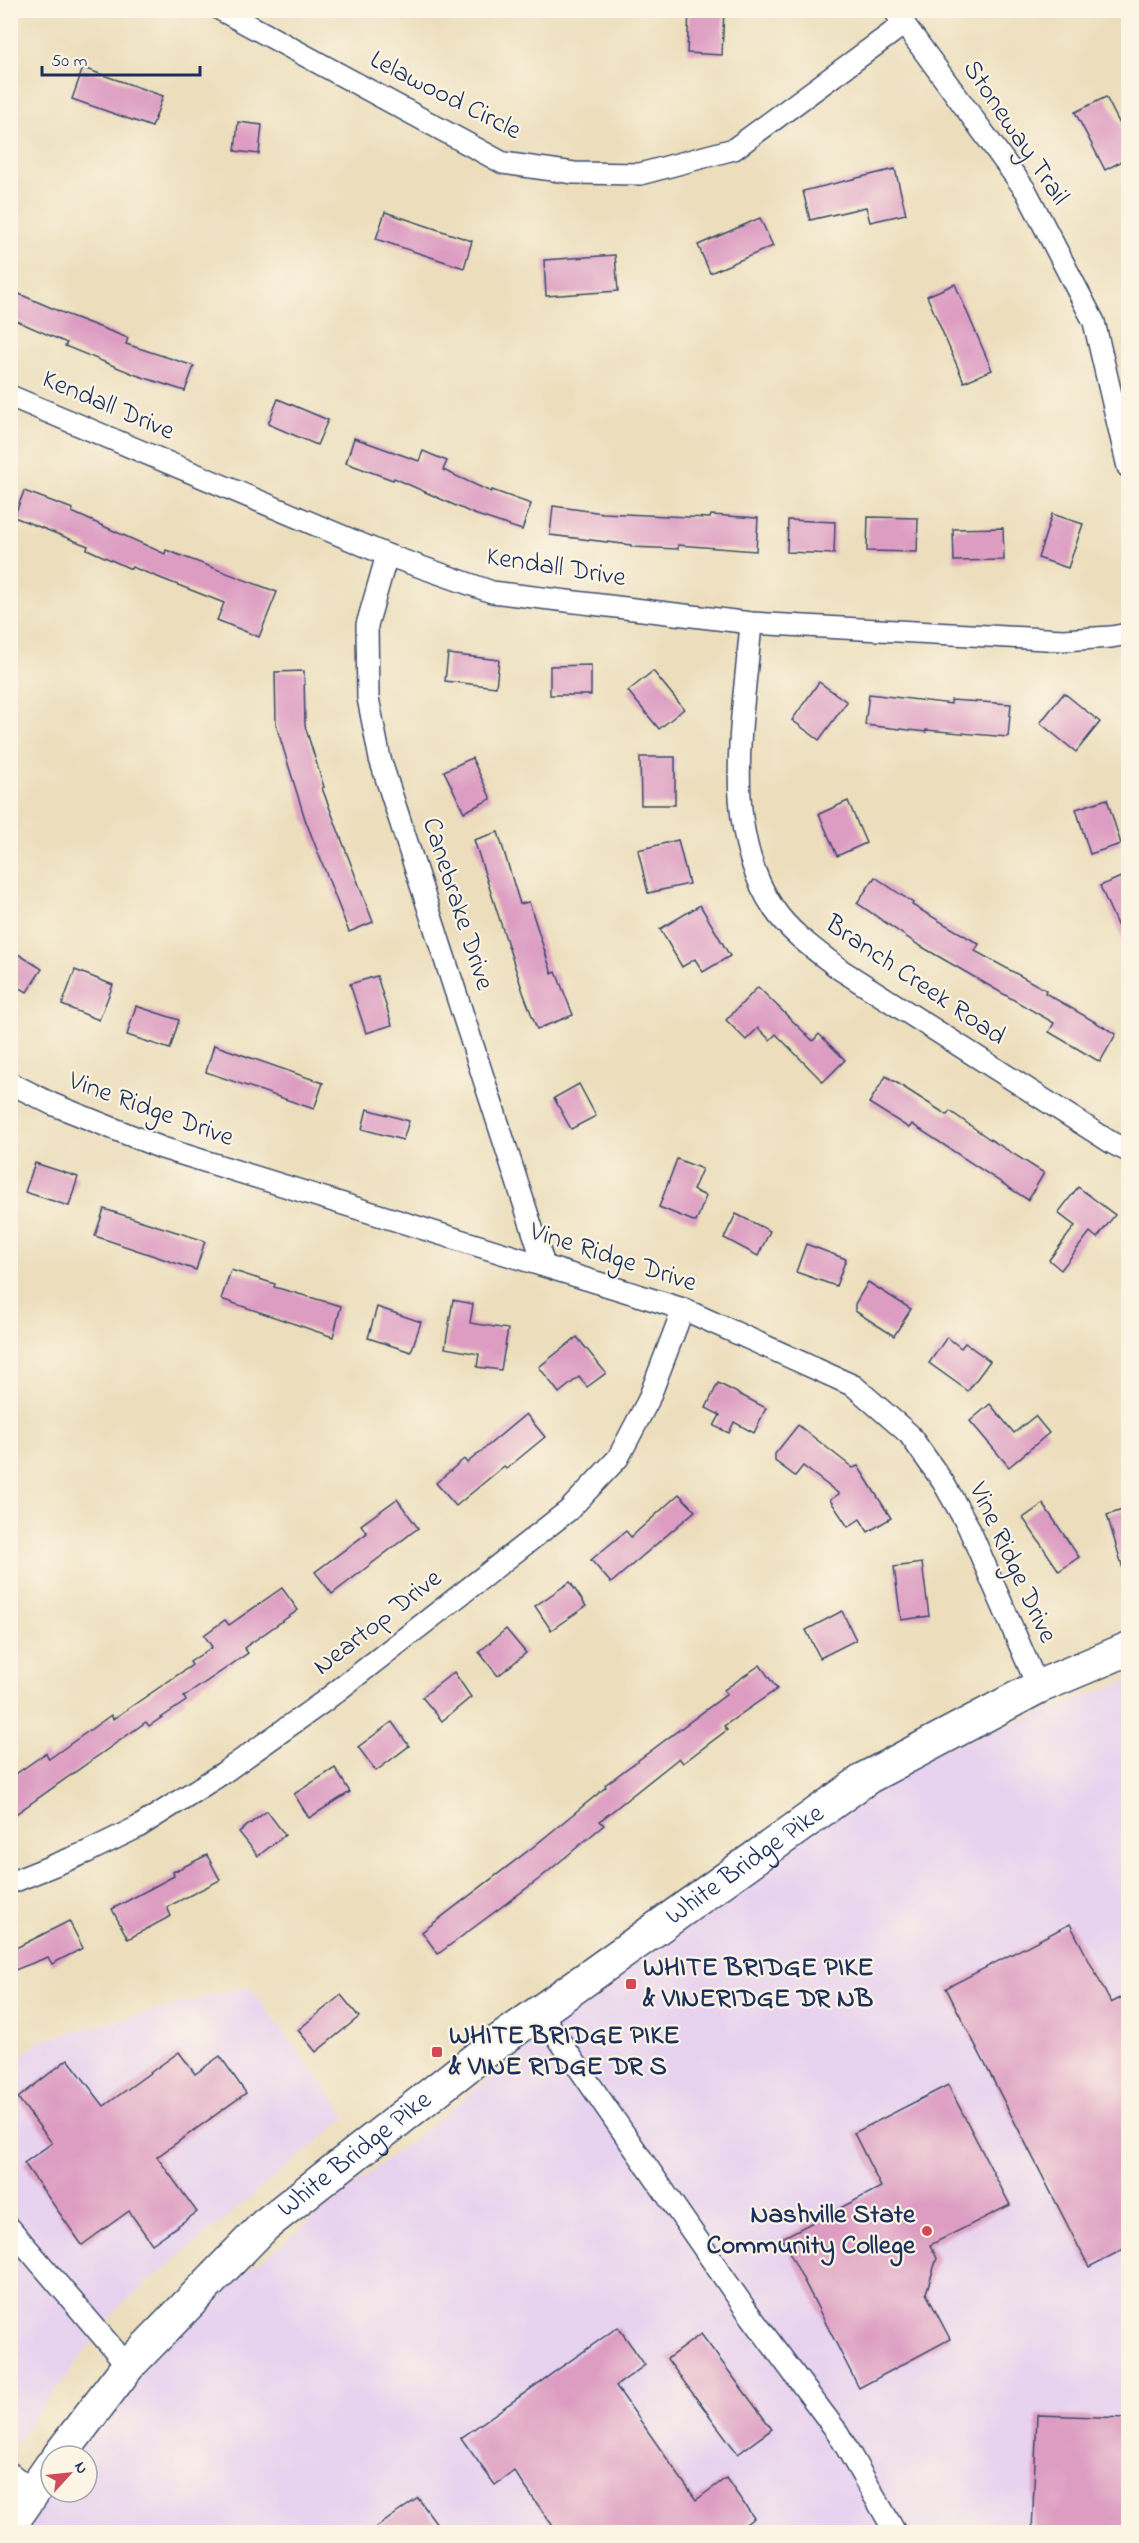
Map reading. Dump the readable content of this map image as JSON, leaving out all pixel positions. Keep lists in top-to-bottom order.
{
  "streets": {
    "main road": ["White Bridge Pike"],
    "street": [
      "Lelawood Circle",
      "Stoneway Trail",
      "Kendall Drive",
      "Canebrake Drive",
      "Branch Creek Road",
      "Vine Ridge Drive",
      "Neartop Drive"
    ]
  },
  "crossings": [
    ["Lelawood Circle", "Stoneway Trail"],
    ["Kendall Drive", "Canebrake Drive"],
    ["Kendall Drive", "Branch Creek Road"],
    ["Canebrake Drive", "Vine Ridge Drive"],
    ["Vine Ridge Drive", "Neartop Drive"],
    ["Vine Ridge Drive", "White Bridge Pike"]
  ],
  "places": {
    "transit": ["WHITE BRIDGE PIKE & VINERIDGE DR NB", "WHITE BRIDGE PIKE & VINE RIDGE DR S"],
    "other": ["Nashville State Community College"]
  },
  "scale_bar": "50 m",
  "north": "top right"
}
